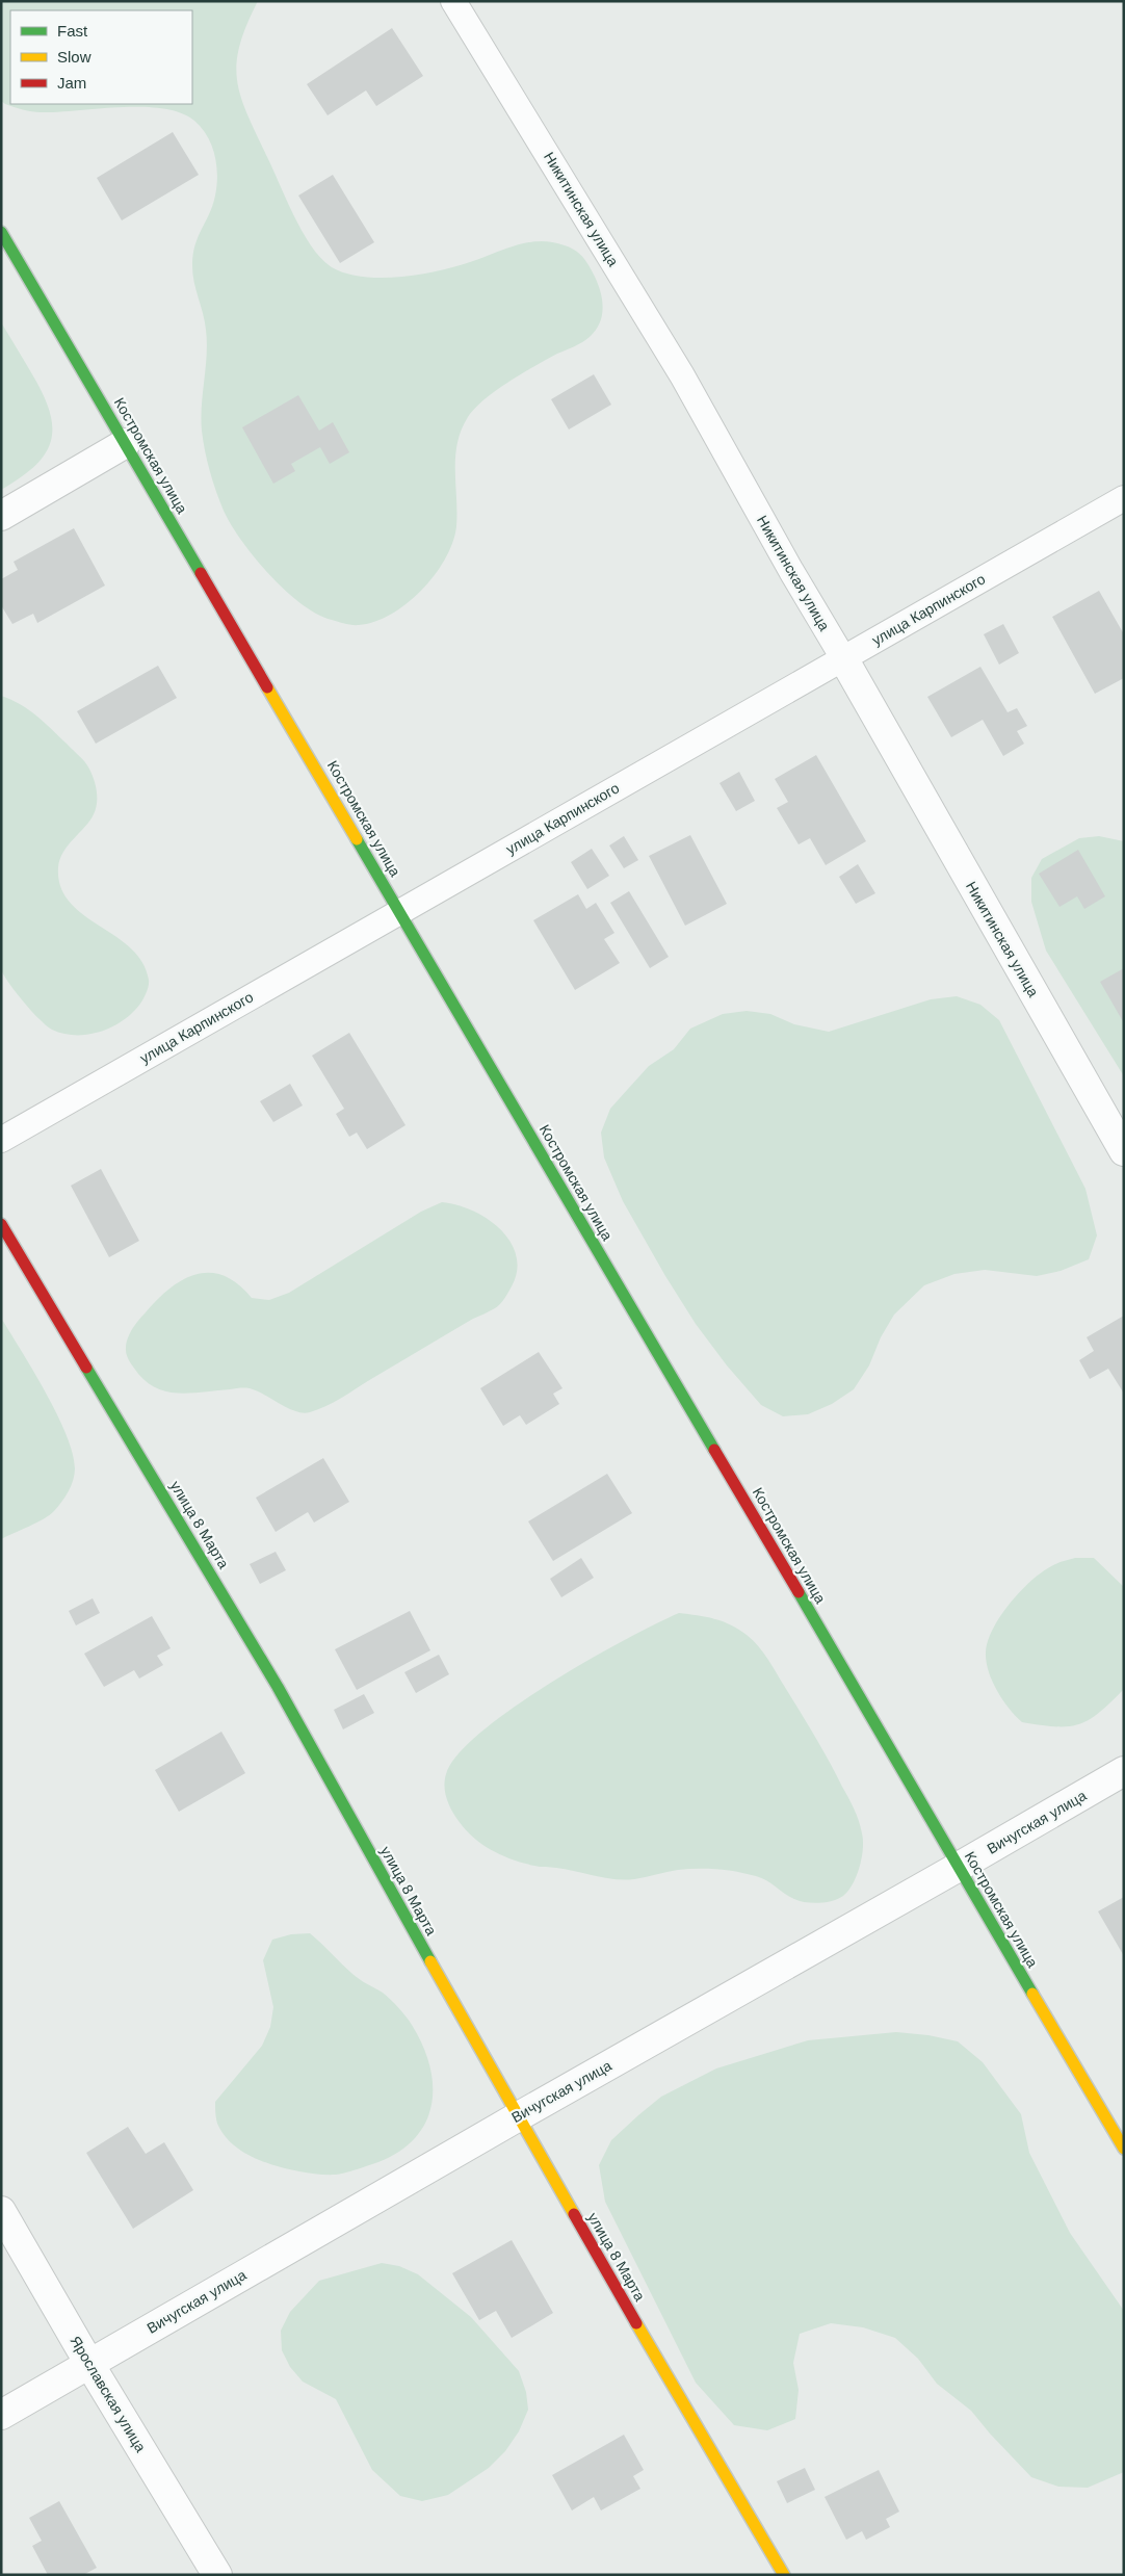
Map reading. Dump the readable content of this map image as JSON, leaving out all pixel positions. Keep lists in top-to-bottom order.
{
  "streets": {
    "street": [
      "Никитинская улица",
      "Костромская улица",
      "улица 8 Марта",
      "Вичугская улица",
      "Ярославская улица"
    ],
    "lane": ["улица Карпинского"]
  },
  "crossings": [
    ["Никитинская улица", "улица Карпинского"],
    ["Костромская улица", "улица Карпинского"],
    ["Костромская улица", "Вичугская улица"],
    ["улица 8 Марта", "Вичугская улица"],
    ["Вичугская улица", "Ярославская улица"]
  ],
  "legend": ["Fast", "Slow", "Jam"]
}
